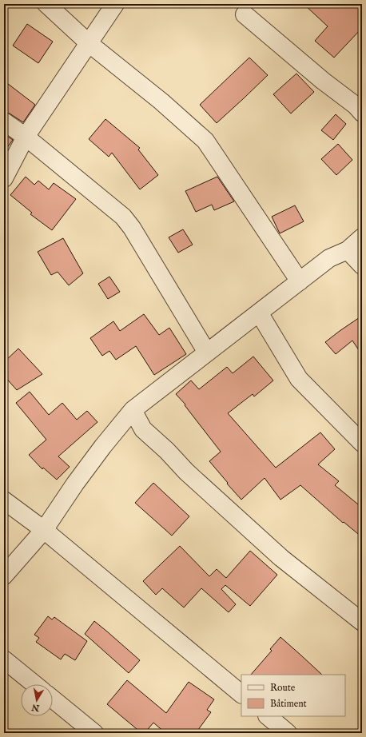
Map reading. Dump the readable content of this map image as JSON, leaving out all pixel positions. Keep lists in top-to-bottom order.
{
  "legend": ["Route", "Bâtiment"],
  "north": "bottom"
}
